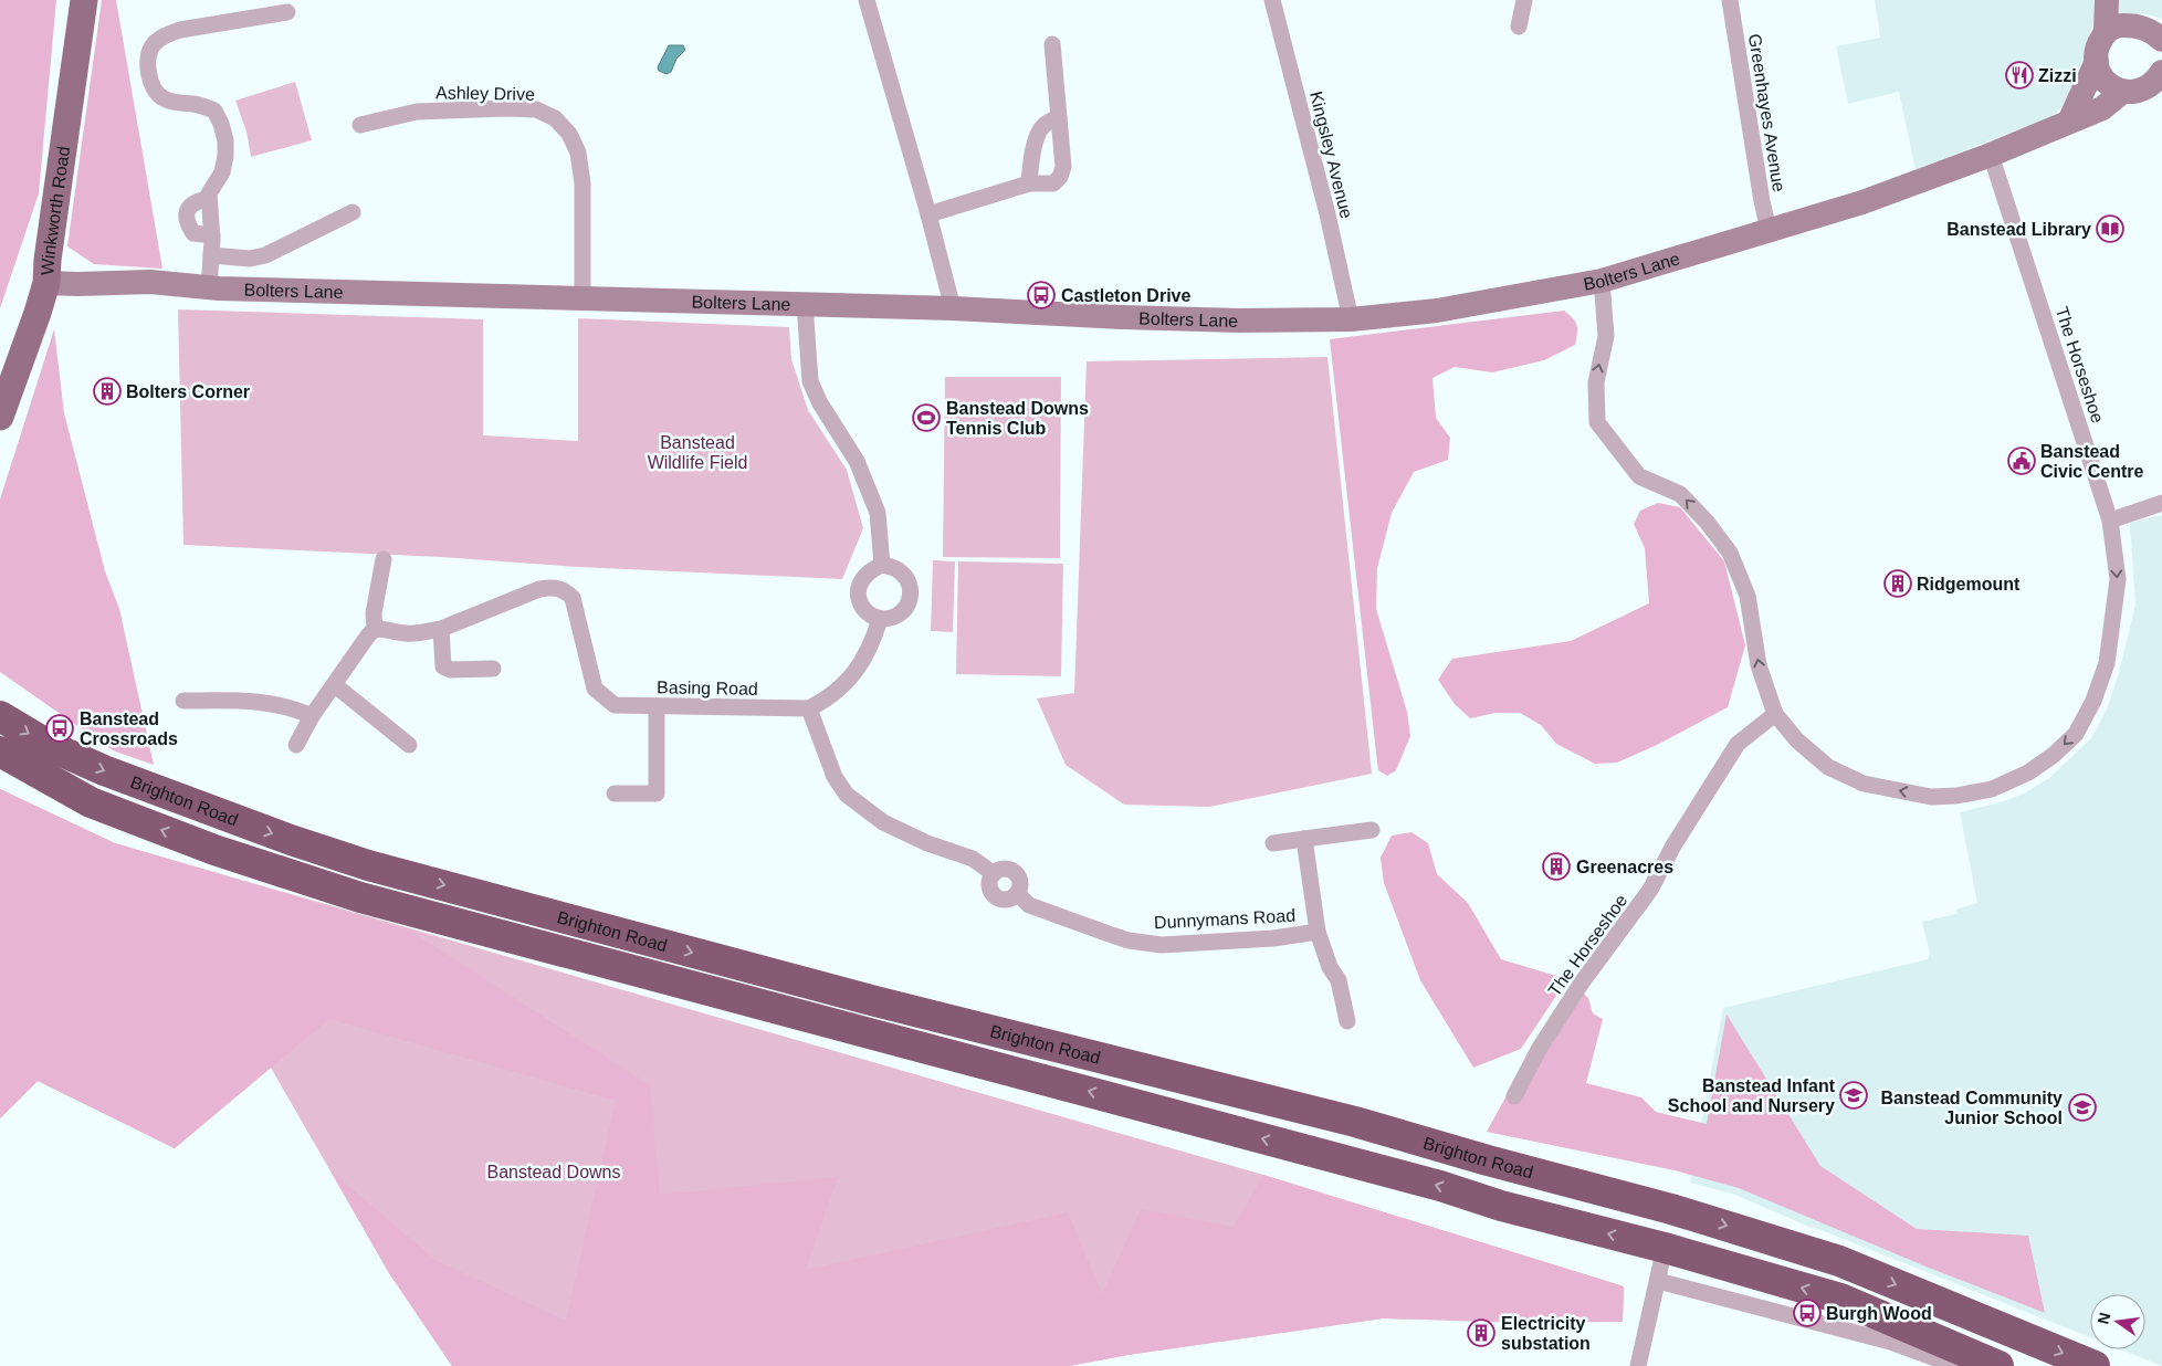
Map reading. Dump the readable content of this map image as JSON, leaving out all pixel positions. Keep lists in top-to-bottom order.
{
  "streets": {
    "highway": ["Brighton Road"],
    "main road": ["Winkworth Road", "Bolters Lane"],
    "street": [
      "Ashley Drive",
      "Greenhayes Avenue",
      "Kingsley Avenue",
      "The Horseshoe",
      "Basing Road",
      "Dunnymans Road"
    ]
  },
  "crossings": [
    ["Ashley Drive", "Bolters Lane"],
    ["Greenhayes Avenue", "Bolters Lane"],
    ["Kingsley Avenue", "Bolters Lane"],
    ["Winkworth Road", "Bolters Lane"],
    ["Bolters Lane", "The Horseshoe"],
    ["Basing Road", "Dunnymans Road"]
  ],
  "parks": ["Banstead Wildlife Field", "Banstead Downs"],
  "places": {
    "restaurant": ["Zizzi"],
    "library": ["Banstead Library"],
    "bus stop": ["Castleton Drive", "Banstead Crossroads", "Burgh Wood"],
    "building": [
      "Bolters Corner",
      "Ridgemount",
      "Greenacres",
      "Electricity substation"
    ],
    "sports": ["Banstead Downs Tennis Club"],
    "public building": ["Banstead Civic Centre"],
    "school or university": ["Banstead Infant School and Nursery", "Banstead Community Junior School"]
  },
  "north": "left"
}
